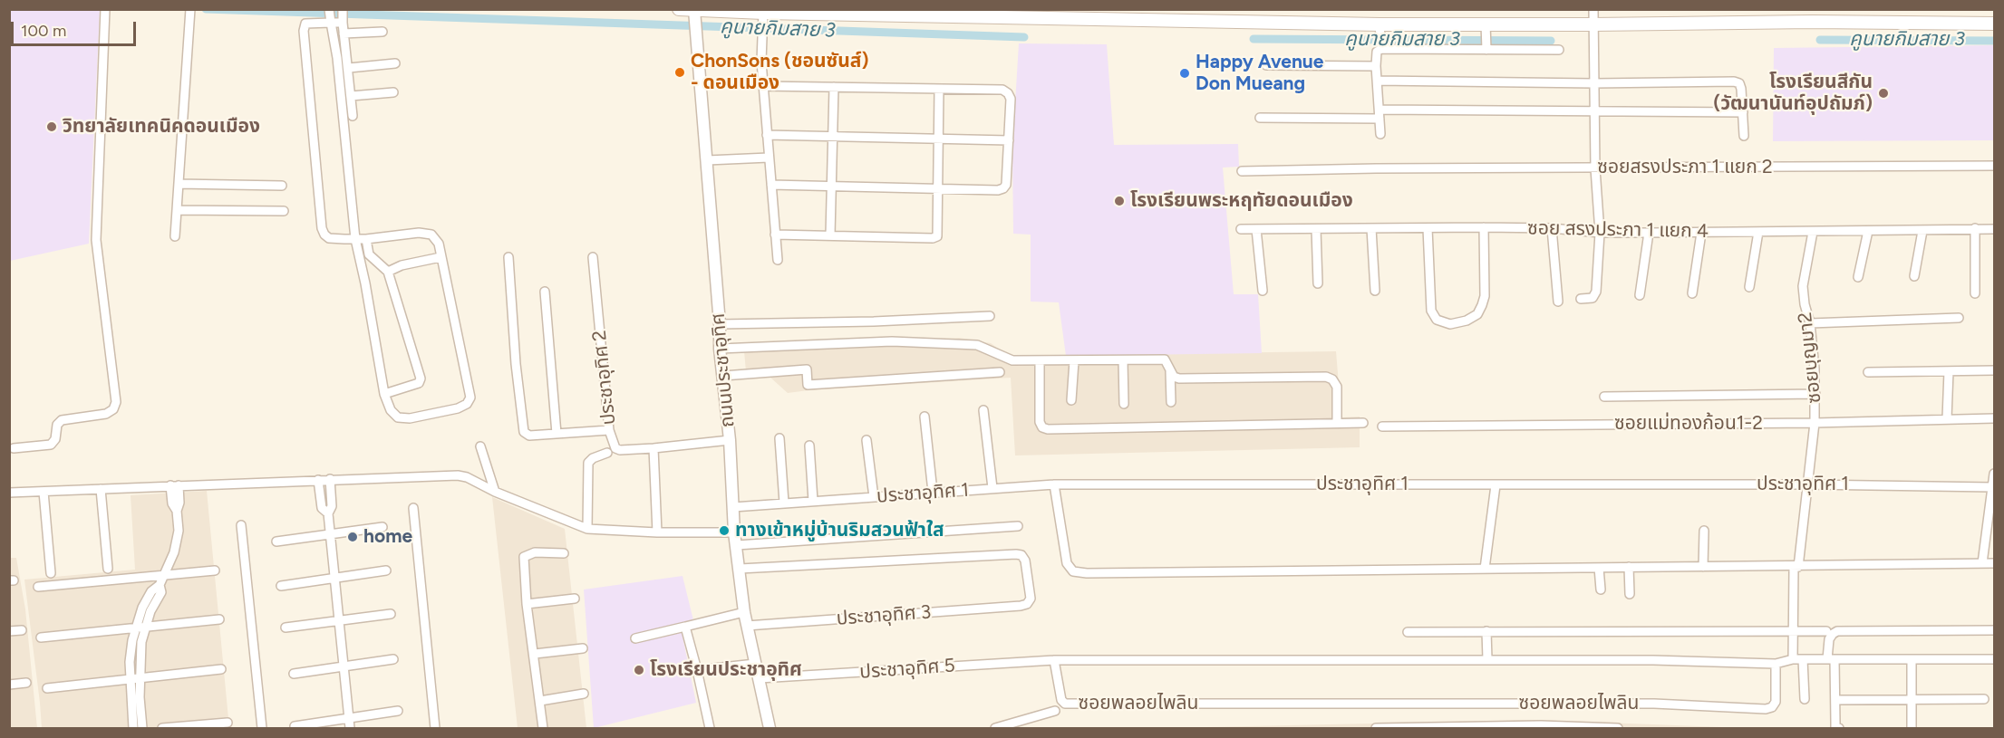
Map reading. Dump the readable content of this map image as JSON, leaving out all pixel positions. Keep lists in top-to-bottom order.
{
  "streets": {
    "street": [
      "ซอยสรงประภา 1 แยก 2",
      "ซอย สรงประภา 1 แยก 4",
      "ซอยบุญมา2",
      "ถนนประชาอุทิศ",
      "ประชาอุทิศ 2",
      "ซอยแม่ทองก้อน1-2",
      "ประชาอุทิศ 1",
      "ประชาอุทิศ 3",
      "ประชาอุทิศ 5",
      "ซอยพลอยไพลิน"
    ]
  },
  "crossings": [
    ["ซอย สรงประภา 1 แยก 4", "ซอยบุญมา2"],
    ["ซอยบุญมา2", "ซอยแม่ทองก้อน1-2"],
    ["ซอยบุญมา2", "ประชาอุทิศ 1"],
    ["ถนนประชาอุทิศ", "ประชาอุทิศ 2"],
    ["ถนนประชาอุทิศ", "ประชาอุทิศ 1"],
    ["ถนนประชาอุทิศ", "ประชาอุทิศ 3"],
    ["ถนนประชาอุทิศ", "ประชาอุทิศ 5"],
    ["ประชาอุทิศ 5", "ซอยพลอยไพลิน"]
  ],
  "water": ["คูนายกิมสาย 3"],
  "places": [
    "ChonSons (ชอนซันส์) - ดอนเมือง",
    "Happy Avenue Don Mueang",
    "โรงเรียนสีกัน (วัฒนานันท์อุปถัมภ์)",
    "วิทยาลัยเทคนิคดอนเมือง",
    "โรงเรียนพระหฤทัยดอนเมือง",
    "ทางเข้าหมู่บ้านริมสวนฟ้าใส",
    "home",
    "โรงเรียนประชาอุทิศ"
  ],
  "scale_bar": "100 m"
}
